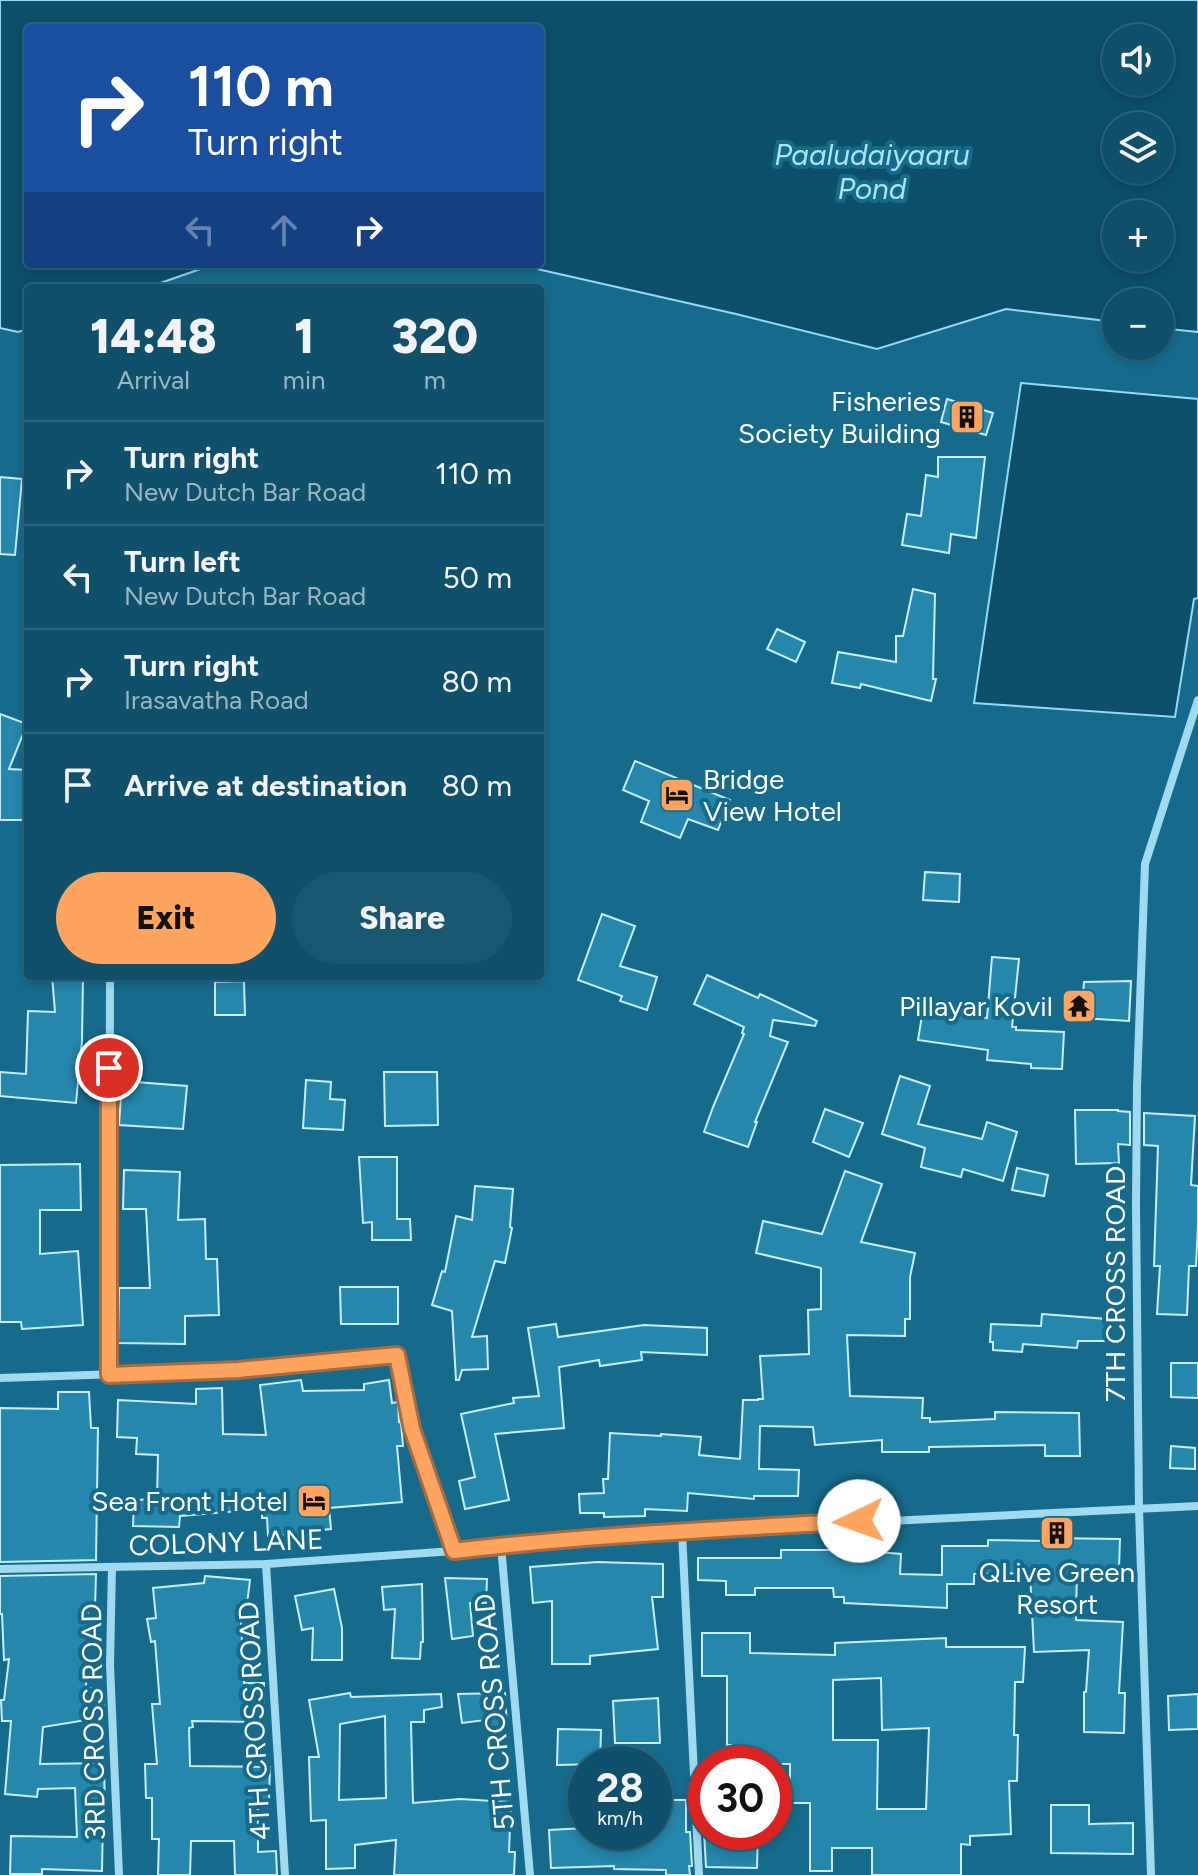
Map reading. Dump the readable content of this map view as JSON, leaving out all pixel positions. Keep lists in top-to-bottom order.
{
  "streets": {
    "street": [
      "7TH CROSS ROAD",
      "COLONY LANE",
      "5TH CROSS ROAD",
      "4TH CROSS ROAD",
      "3RD CROSS ROAD"
    ]
  },
  "crossings": [
    ["7TH CROSS ROAD", "COLONY LANE"],
    ["COLONY LANE", "5TH CROSS ROAD"],
    ["COLONY LANE", "4TH CROSS ROAD"],
    ["COLONY LANE", "3RD CROSS ROAD"]
  ],
  "water": ["Paaludaiyaaru Pond"],
  "places": {
    "building": ["Fisheries Society Building", "QLive Green Resort"],
    "hotel": ["Bridge View Hotel", "Sea Front Hotel"],
    "temple": ["Pillayar Kovil"]
  },
  "page": {
    "map_buttons": ["+", "−"],
    "turn": ["110 m", "Turn right"],
    "eta": [
      "14:48",
      "Arrival",
      "1",
      "min",
      "320",
      "m"
    ],
    "list": [
      {
        "name": "Turn right",
        "note": "New Dutch Bar Road",
        "value": "110 m"
      },
      {
        "name": "Turn left",
        "note": "New Dutch Bar Road",
        "value": "50 m"
      },
      {
        "name": "Turn right",
        "note": "Irasavatha Road",
        "value": "80 m"
      },
      {
        "name": "Arrive at destination",
        "value": "80 m"
      }
    ],
    "buttons": ["Exit", "Share"],
    "speed": "28 km/h",
    "limit": "30"
  }
}
